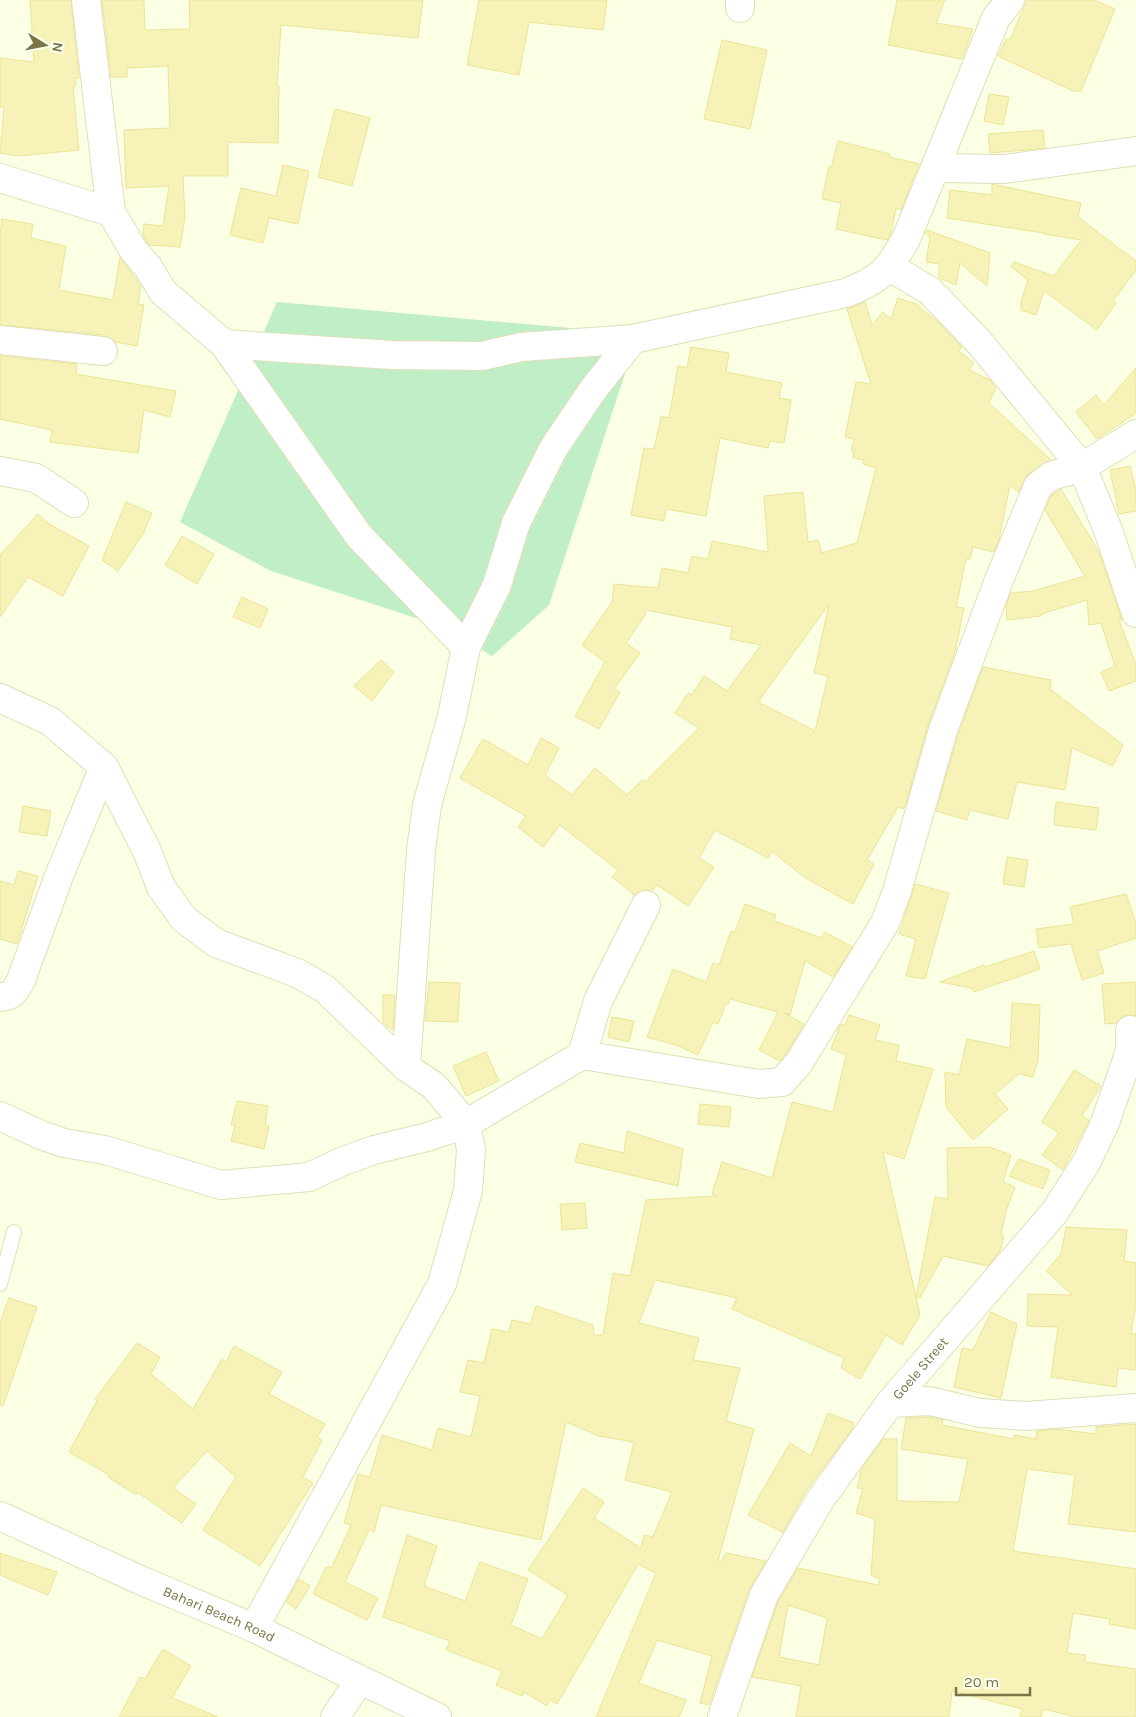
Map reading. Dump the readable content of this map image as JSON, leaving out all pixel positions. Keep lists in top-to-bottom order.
{
  "streets": {
    "street": ["Goele Street", "Bahari Beach Road"]
  },
  "scale_bar": "20 m",
  "north": "right"
}
